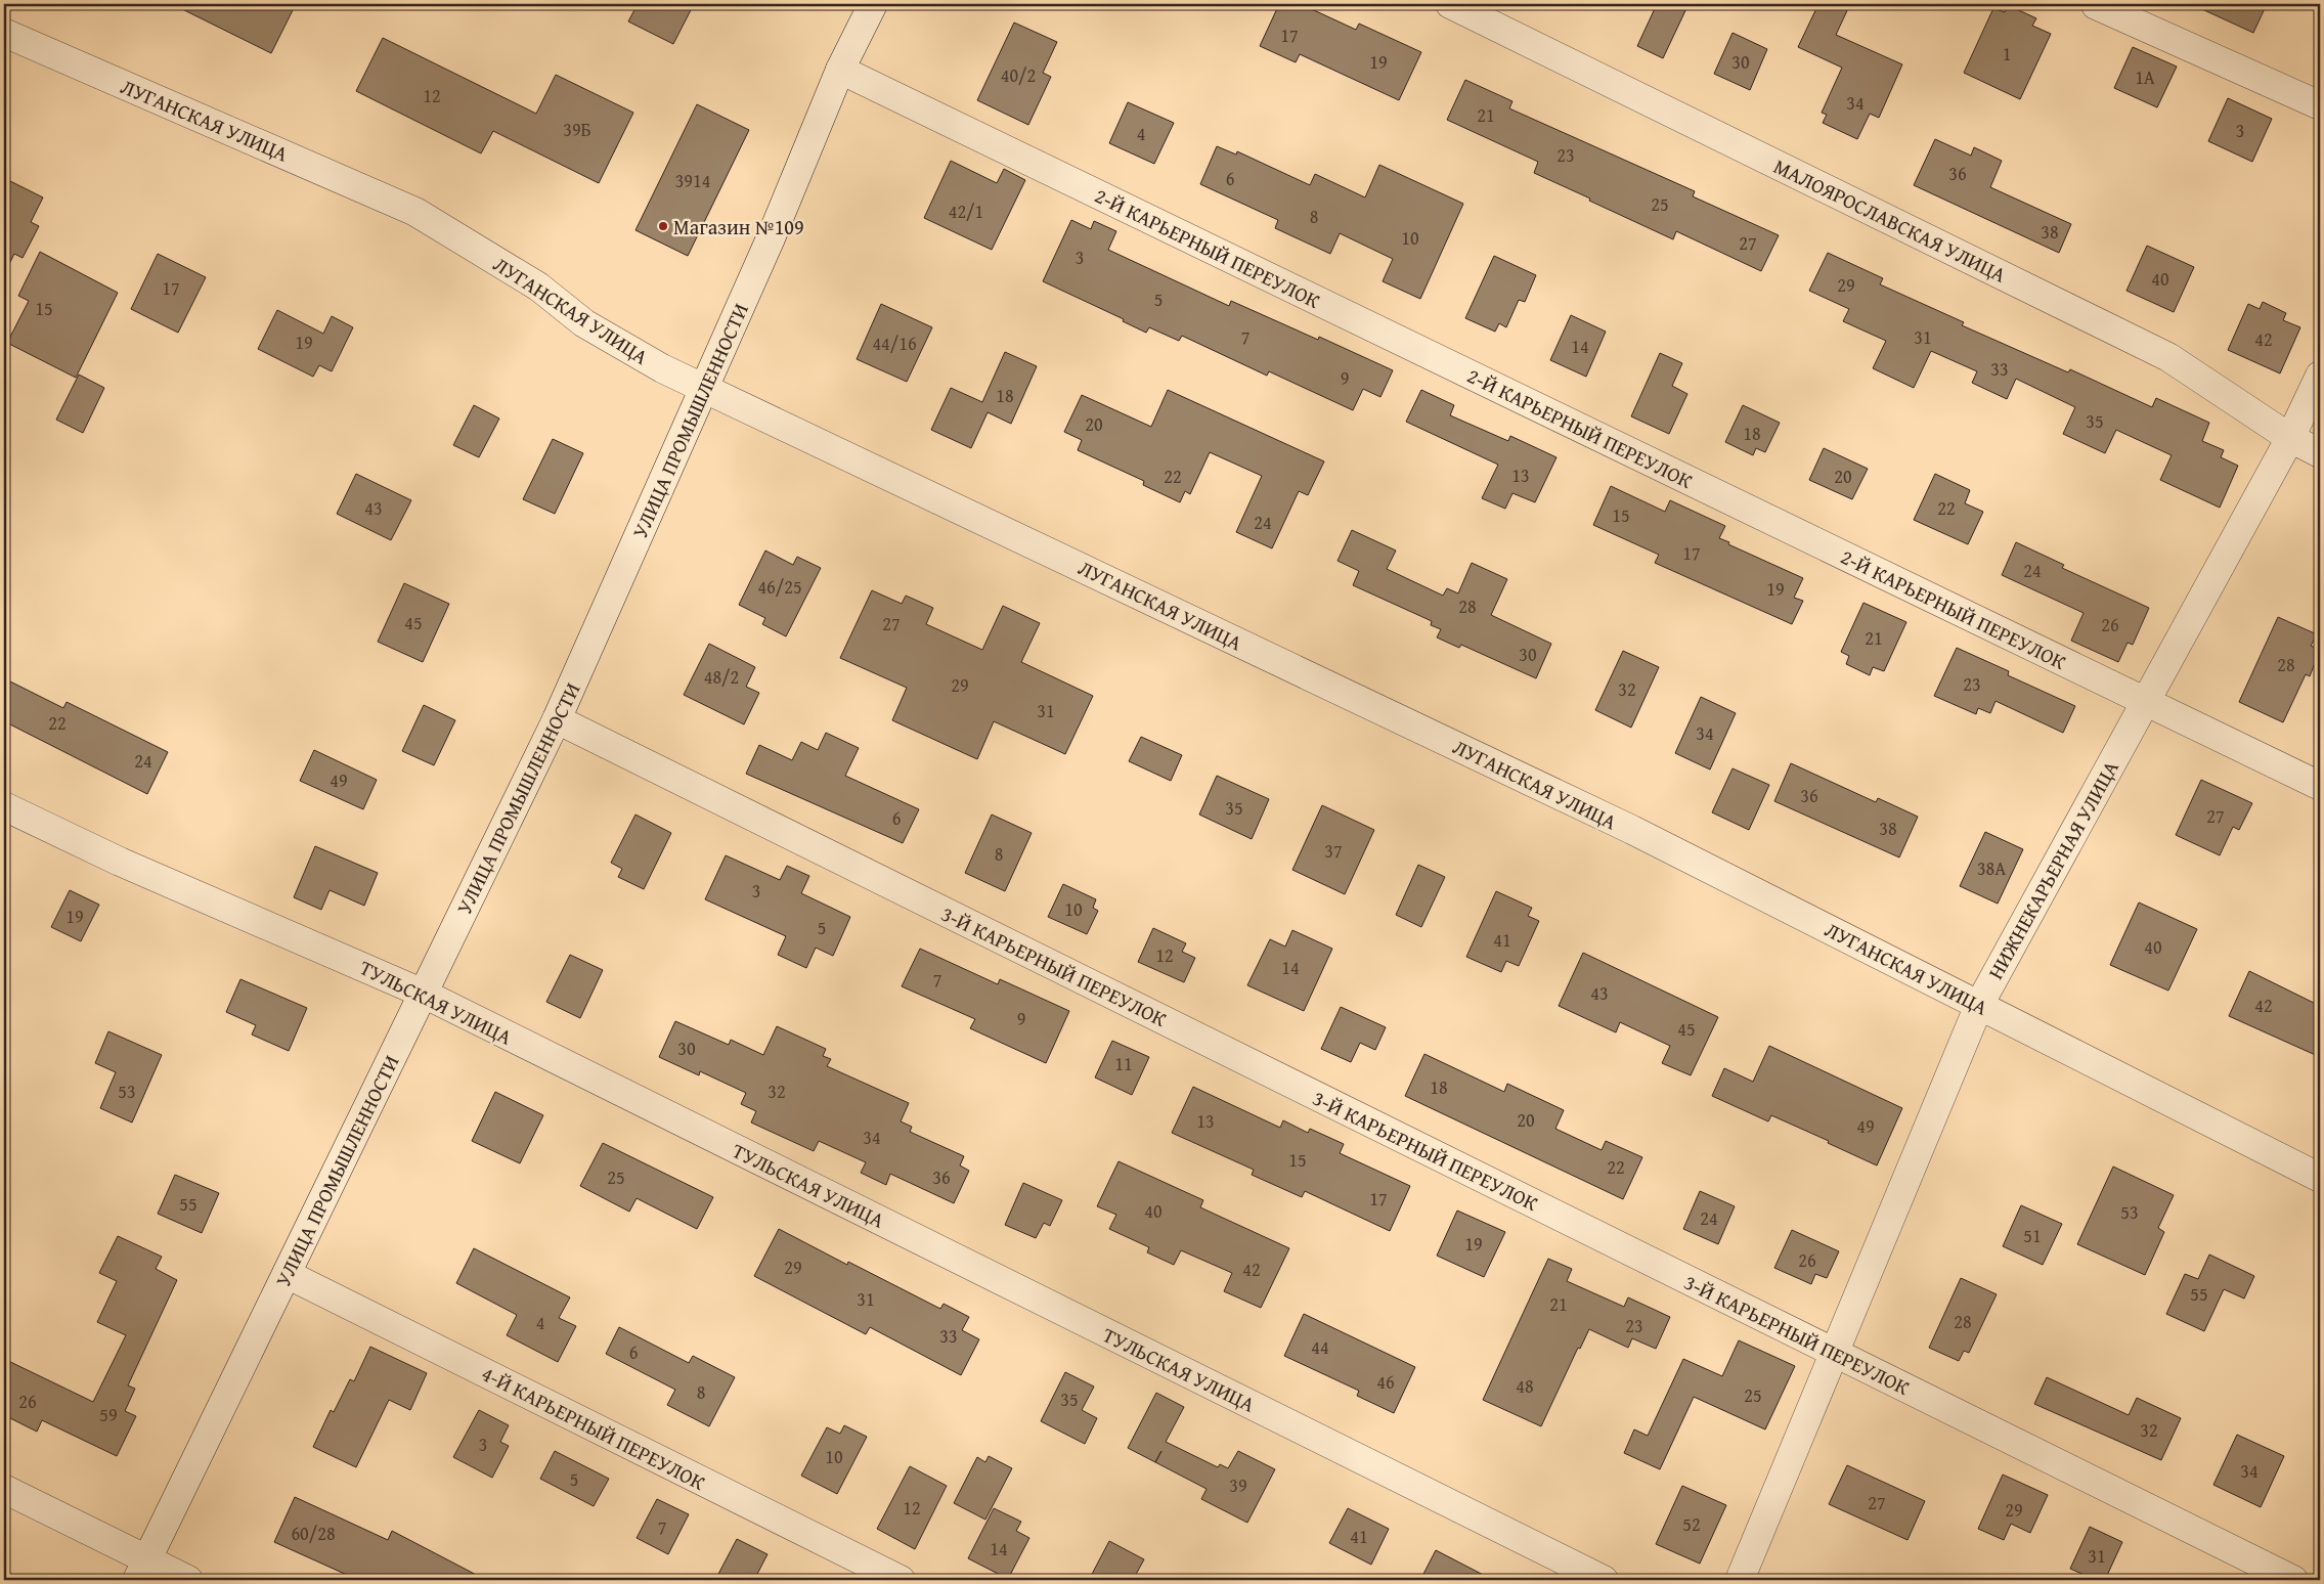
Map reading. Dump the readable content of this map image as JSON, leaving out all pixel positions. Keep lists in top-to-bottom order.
{
  "streets": {
    "street": [
      "ЛУГАНСКАЯ УЛИЦА",
      "МАЛОЯРОСЛАВСКАЯ УЛИЦА",
      "2-Й КАРЬЕРНЫЙ ПЕРЕУЛОК",
      "УЛИЦА ПРОМЫШЛЕННОСТИ",
      "НИЖНЕКАРЬЕРНАЯ УЛИЦА",
      "3-Й КАРЬЕРНЫЙ ПЕРЕУЛОК",
      "ТУЛЬСКАЯ УЛИЦА",
      "4-Й КАРЬЕРНЫЙ ПЕРЕУЛОК"
    ]
  },
  "crossings": [
    ["ЛУГАНСКАЯ УЛИЦА", "УЛИЦА ПРОМЫШЛЕННОСТИ"],
    ["ЛУГАНСКАЯ УЛИЦА", "НИЖНЕКАРЬЕРНАЯ УЛИЦА"],
    ["МАЛОЯРОСЛАВСКАЯ УЛИЦА", "НИЖНЕКАРЬЕРНАЯ УЛИЦА"],
    ["2-Й КАРЬЕРНЫЙ ПЕРЕУЛОК", "УЛИЦА ПРОМЫШЛЕННОСТИ"],
    ["2-Й КАРЬЕРНЫЙ ПЕРЕУЛОК", "НИЖНЕКАРЬЕРНАЯ УЛИЦА"],
    ["УЛИЦА ПРОМЫШЛЕННОСТИ", "3-Й КАРЬЕРНЫЙ ПЕРЕУЛОК"],
    ["УЛИЦА ПРОМЫШЛЕННОСТИ", "ТУЛЬСКАЯ УЛИЦА"],
    ["УЛИЦА ПРОМЫШЛЕННОСТИ", "4-Й КАРЬЕРНЫЙ ПЕРЕУЛОК"],
    ["НИЖНЕКАРЬЕРНАЯ УЛИЦА", "3-Й КАРЬЕРНЫЙ ПЕРЕУЛОК"]
  ],
  "places": ["Магазин №109"],
  "house_numbers": [
    "17",
    "1",
    "19",
    "30",
    "40/2",
    "1А",
    "12",
    "34",
    "21",
    "39Б",
    "3",
    "4",
    "23",
    "36",
    "6",
    "3914",
    "25",
    "42/1",
    "8",
    "38",
    "10",
    "27",
    "3",
    "40",
    "29",
    "17",
    "5",
    "15",
    "7",
    "31",
    "42",
    "19",
    "44/16",
    "14",
    "33",
    "9",
    "18",
    "35",
    "20",
    "18",
    "13",
    "22",
    "20",
    "43",
    "22",
    "15",
    "24",
    "17",
    "24",
    "46/25",
    "19",
    "28",
    "45",
    "27",
    "26",
    "21",
    "30",
    "28",
    "48/2",
    "23",
    "29",
    "32",
    "31",
    "22",
    "34",
    "24",
    "49",
    "36",
    "35",
    "27",
    "6",
    "38",
    "37",
    "8",
    "38А",
    "3",
    "10",
    "19",
    "5",
    "41",
    "40",
    "12",
    "14",
    "7",
    "43",
    "42",
    "9",
    "45",
    "30",
    "11",
    "18",
    "53",
    "32",
    "20",
    "13",
    "49",
    "34",
    "15",
    "22",
    "25",
    "36",
    "17",
    "55",
    "40",
    "53",
    "24",
    "51",
    "19",
    "26",
    "29",
    "42",
    "55",
    "31",
    "21",
    "28",
    "4",
    "23",
    "33",
    "44",
    "6",
    "46",
    "48",
    "8",
    "25",
    "35",
    "26",
    "59",
    "32",
    "3",
    "10",
    "34",
    "5",
    "39",
    "27",
    "12",
    "29",
    "52",
    "7",
    "60/28",
    "41",
    "14",
    "31"
  ]
}
